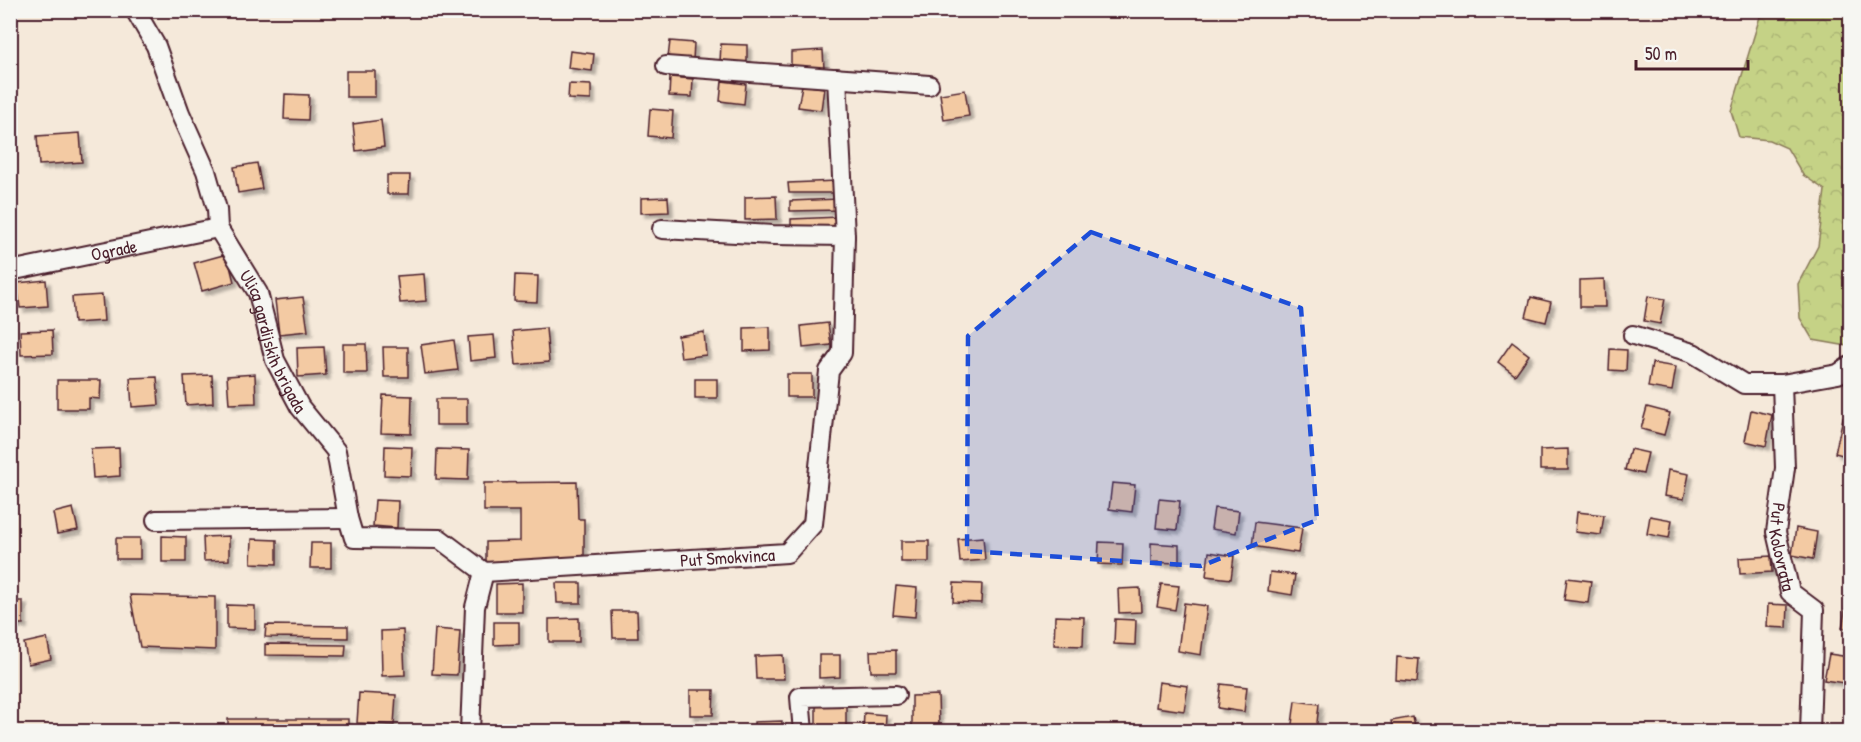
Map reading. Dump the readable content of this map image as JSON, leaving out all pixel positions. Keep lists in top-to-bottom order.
{
  "streets": {
    "street": [
      "Ograde",
      "Ulica gardijskih brigada",
      "Put Kolovrata",
      "Put Smokvinca"
    ]
  },
  "crossings": [
    ["Ograde", "Ulica gardijskih brigada"],
    ["Ulica gardijskih brigada", "Put Smokvinca"]
  ],
  "scale_bar": "50 m"
}
